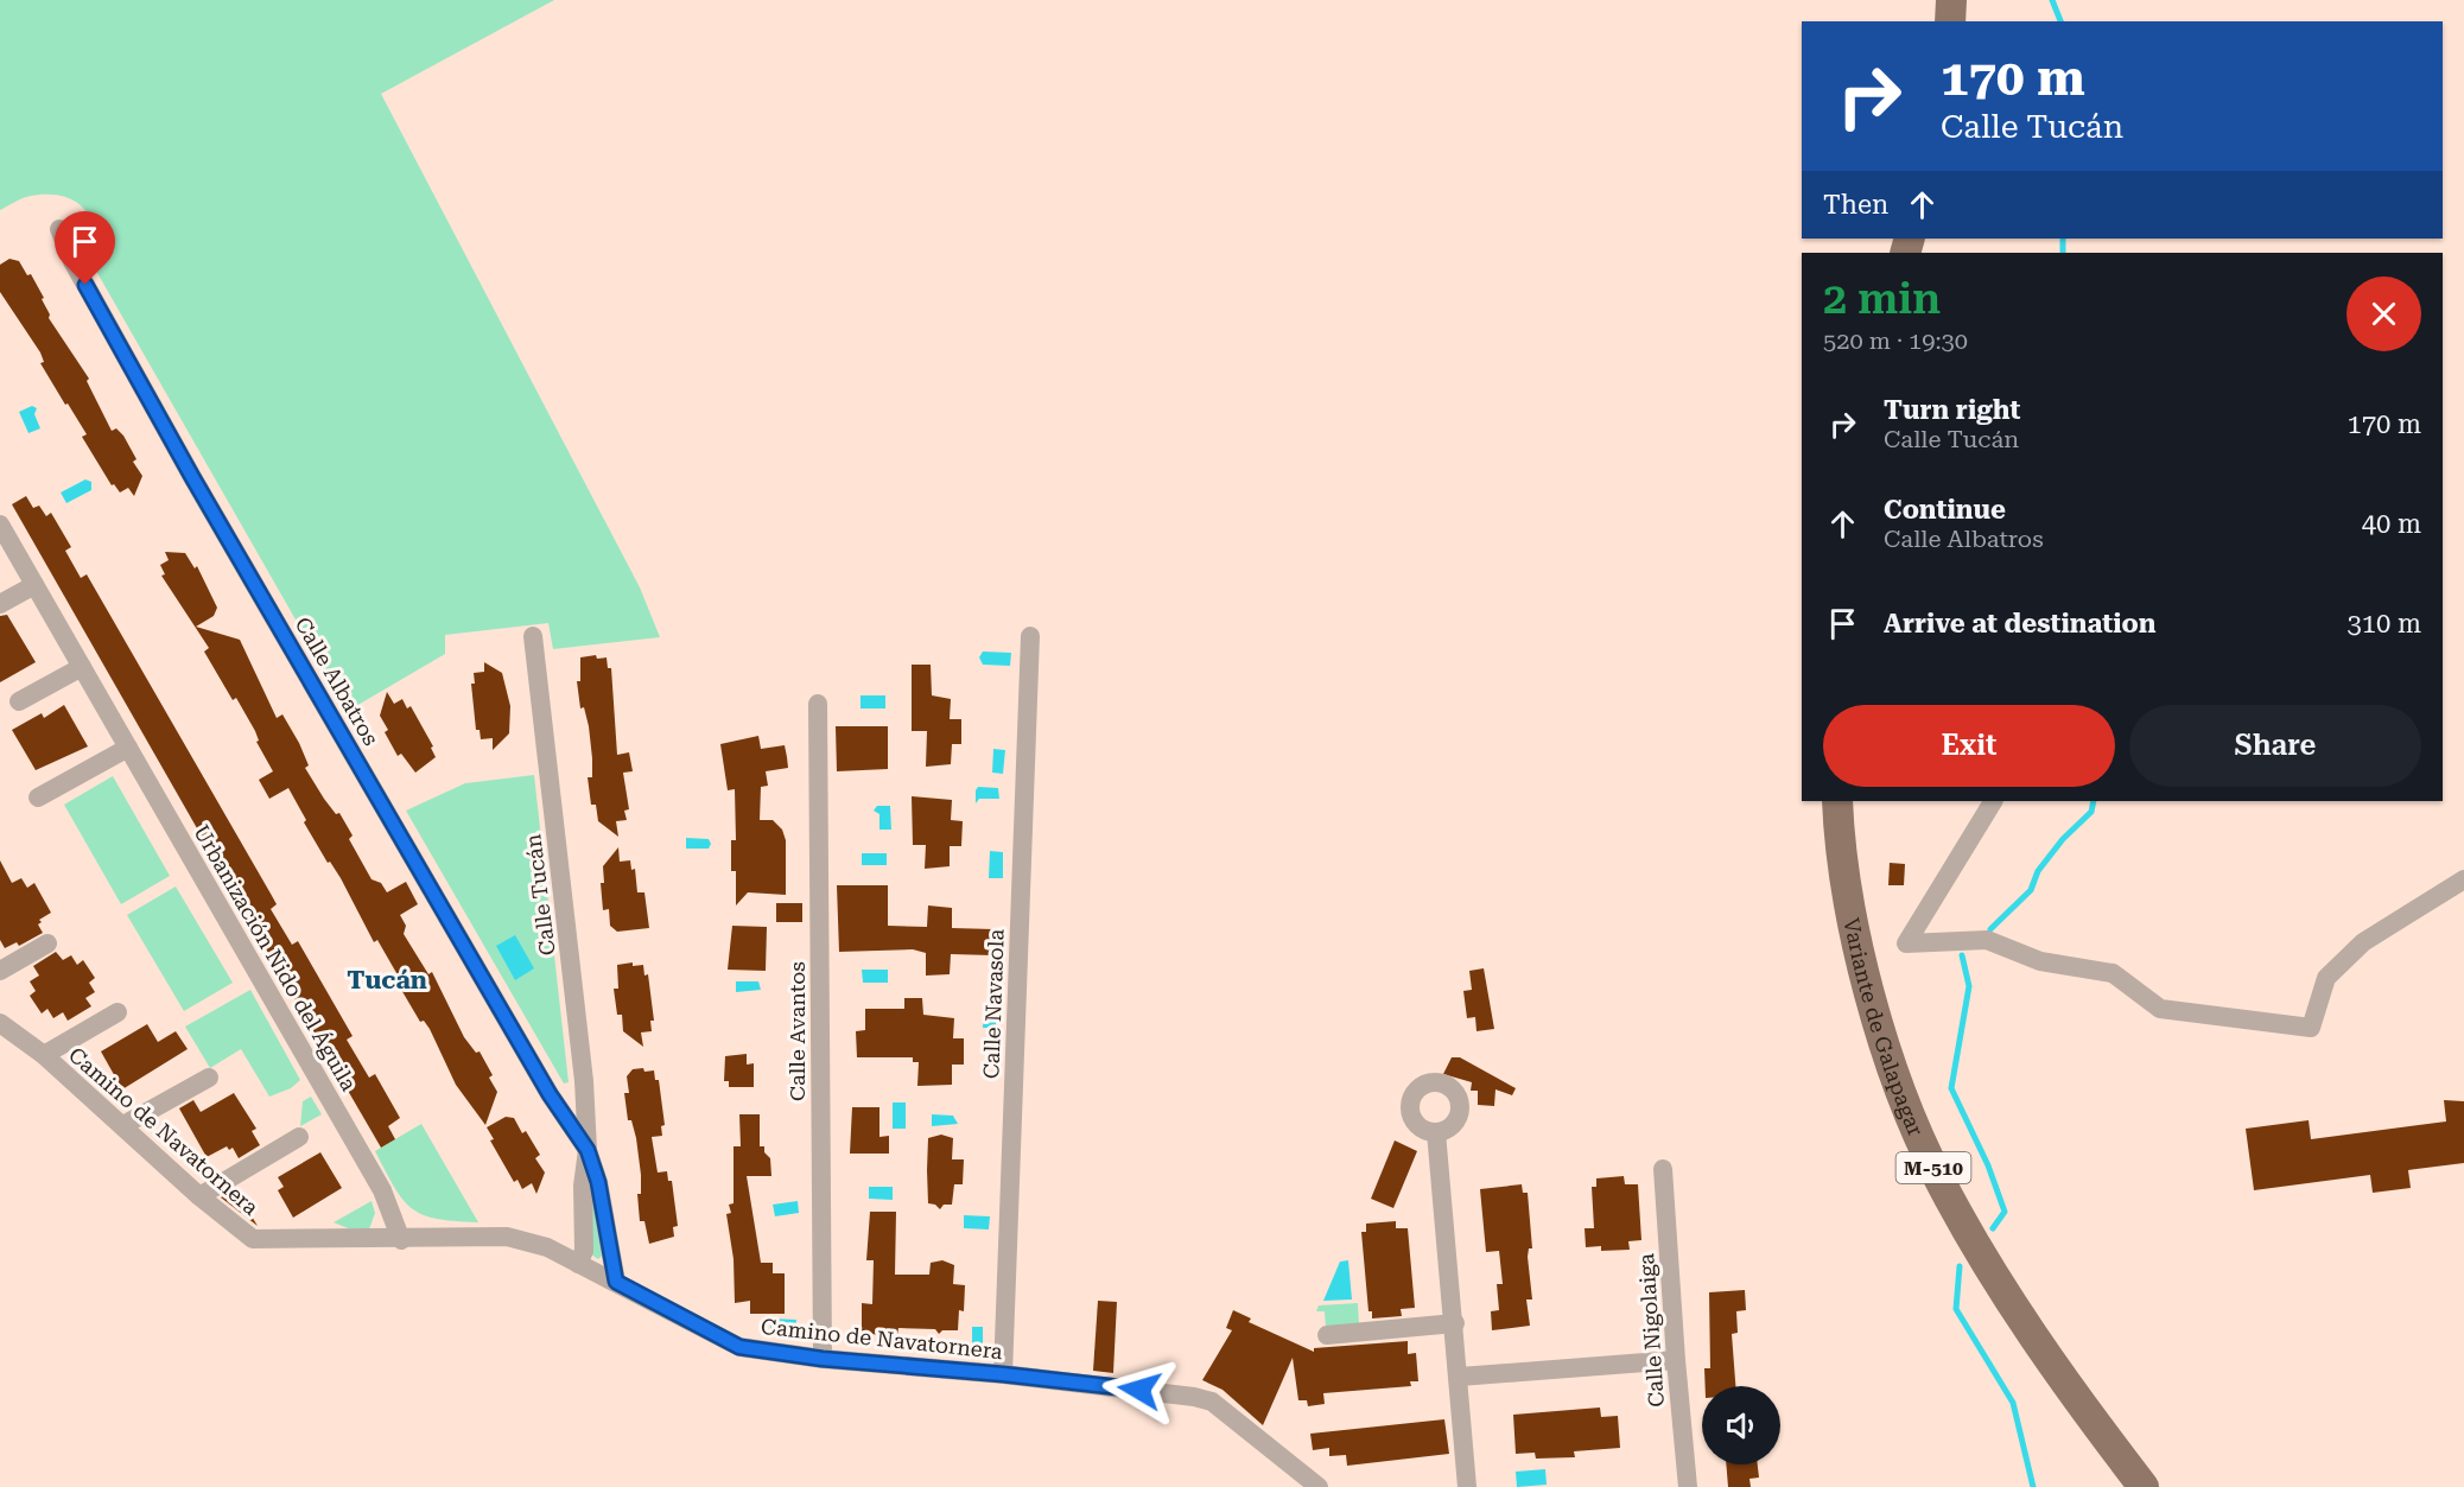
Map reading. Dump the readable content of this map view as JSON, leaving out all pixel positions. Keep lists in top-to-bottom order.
{
  "streets": {
    "main road": ["Variante de Galapagar", "M-510"],
    "street": [
      "Calle Albatros",
      "Calle Tucán",
      "Urbanización Nido del Águila",
      "Calle Navasola",
      "Calle Avantos",
      "Camino de Navatornera",
      "Calle Nigolaiga"
    ]
  },
  "crossings": [
    ["Calle Albatros", "Calle Tucán"],
    ["Calle Tucán", "Camino de Navatornera"],
    ["Urbanización Nido del Águila", "Camino de Navatornera"],
    ["Calle Navasola", "Camino de Navatornera"],
    ["Calle Avantos", "Camino de Navatornera"]
  ],
  "districts": ["Tucán"],
  "page": {
    "turn": ["170 m", "Calle Tucán"],
    "then": "Then",
    "heading": ["2 min", "520 m · 19:30"],
    "list": [
      {
        "name": "Turn right",
        "note": "Calle Tucán",
        "value": "170 m"
      },
      {
        "name": "Continue",
        "note": "Calle Albatros",
        "value": "40 m"
      },
      {
        "name": "Arrive at destination",
        "value": "310 m"
      }
    ],
    "buttons": ["Exit", "Share"]
  }
}
